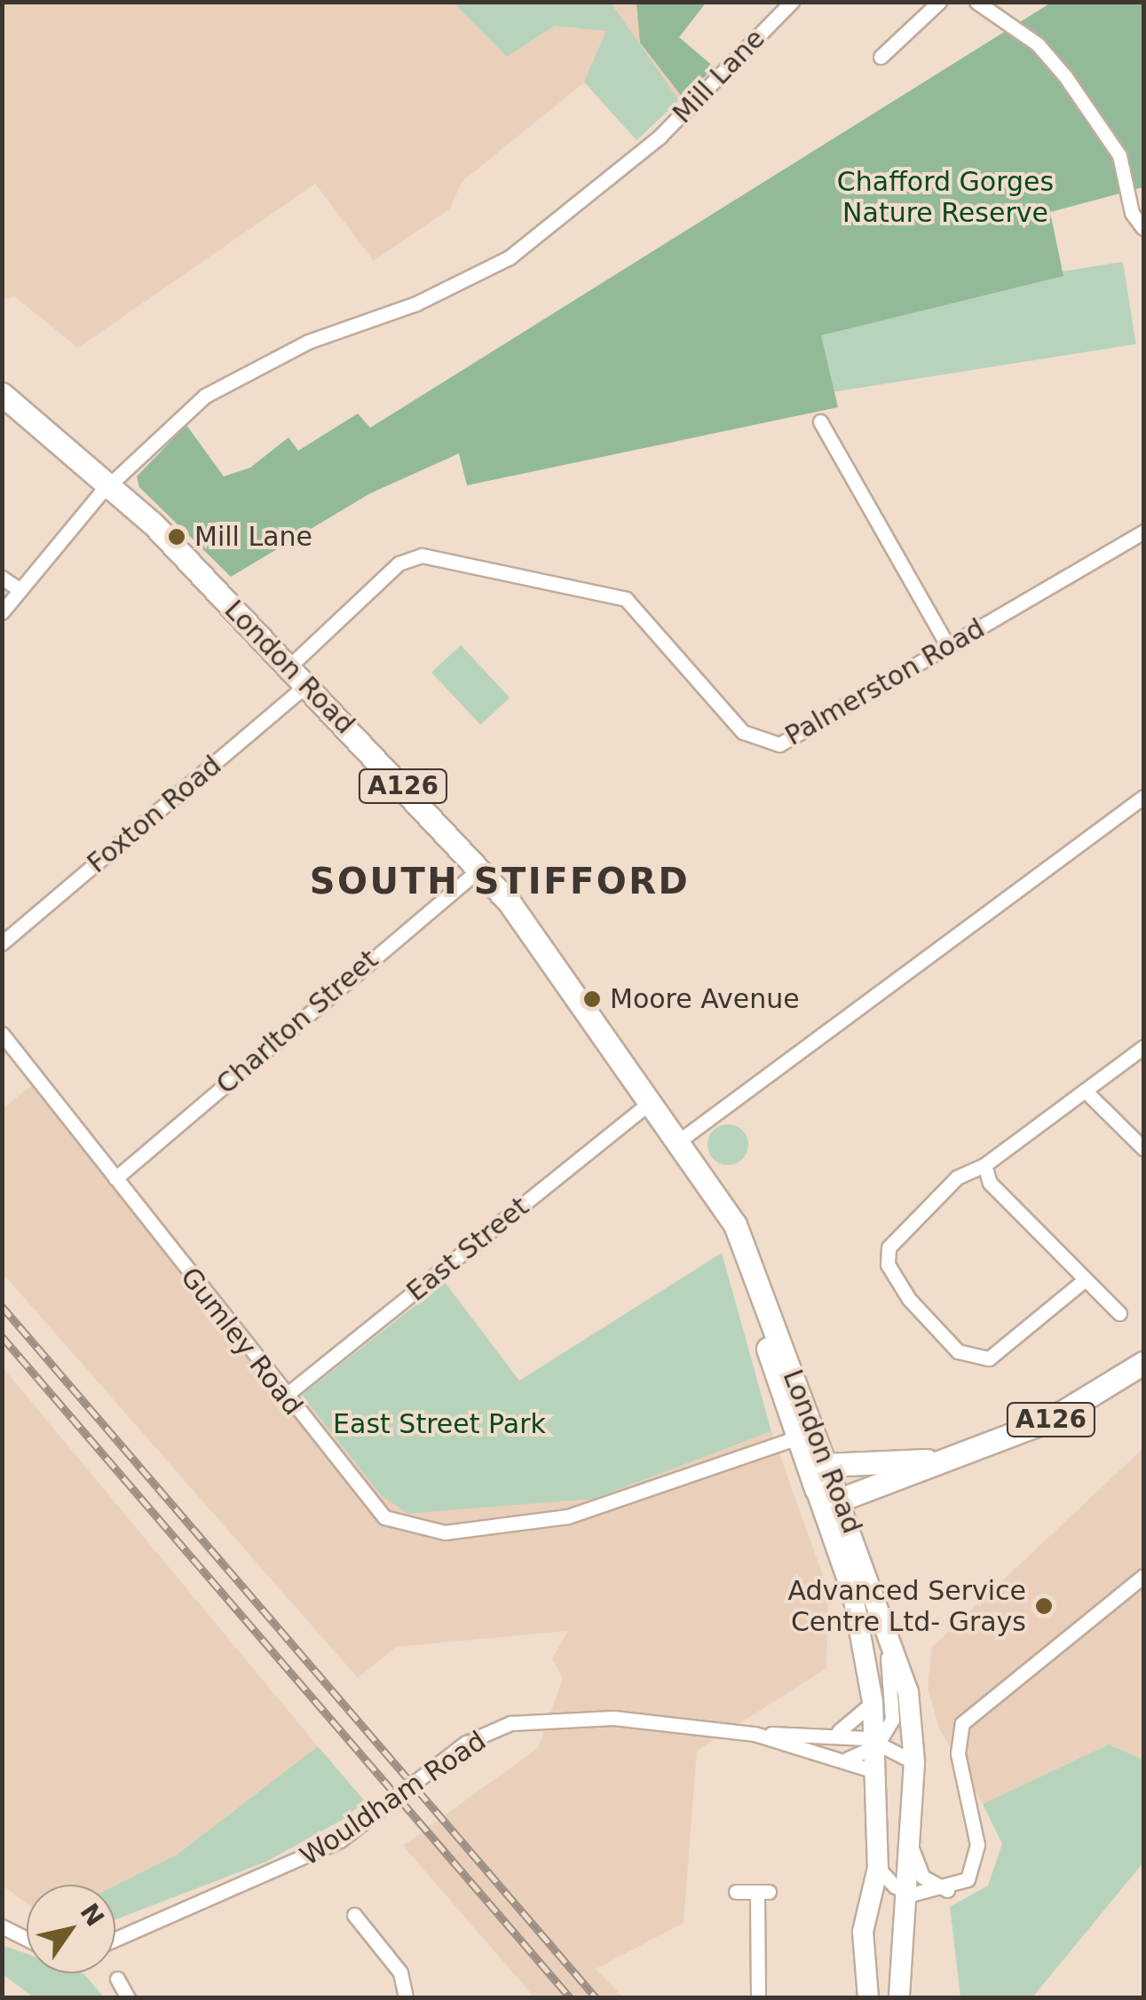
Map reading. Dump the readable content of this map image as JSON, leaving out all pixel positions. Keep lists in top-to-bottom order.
{
  "streets": {
    "main road": ["London Road", "A126"],
    "street": [
      "Mill Lane",
      "Palmerston Road",
      "Foxton Road",
      "Charlton Street",
      "East Street",
      "Gumley Road",
      "Wouldham Road"
    ]
  },
  "crossings": [
    ["Mill Lane", "London Road"],
    ["London Road", "Palmerston Road"],
    ["London Road", "A126"],
    ["London Road", "Foxton Road"],
    ["London Road", "Charlton Street"],
    ["London Road", "East Street"],
    ["London Road", "Gumley Road"],
    ["London Road", "Wouldham Road"],
    ["A126", "Gumley Road"],
    ["Charlton Street", "Gumley Road"],
    ["East Street", "Gumley Road"]
  ],
  "districts": ["SOUTH STIFFORD"],
  "parks": ["Chafford Gorges Nature Reserve", "East Street Park"],
  "places": ["Mill Lane", "Moore Avenue", "Advanced Service Centre Ltd- Grays"],
  "north": "top right"
}
